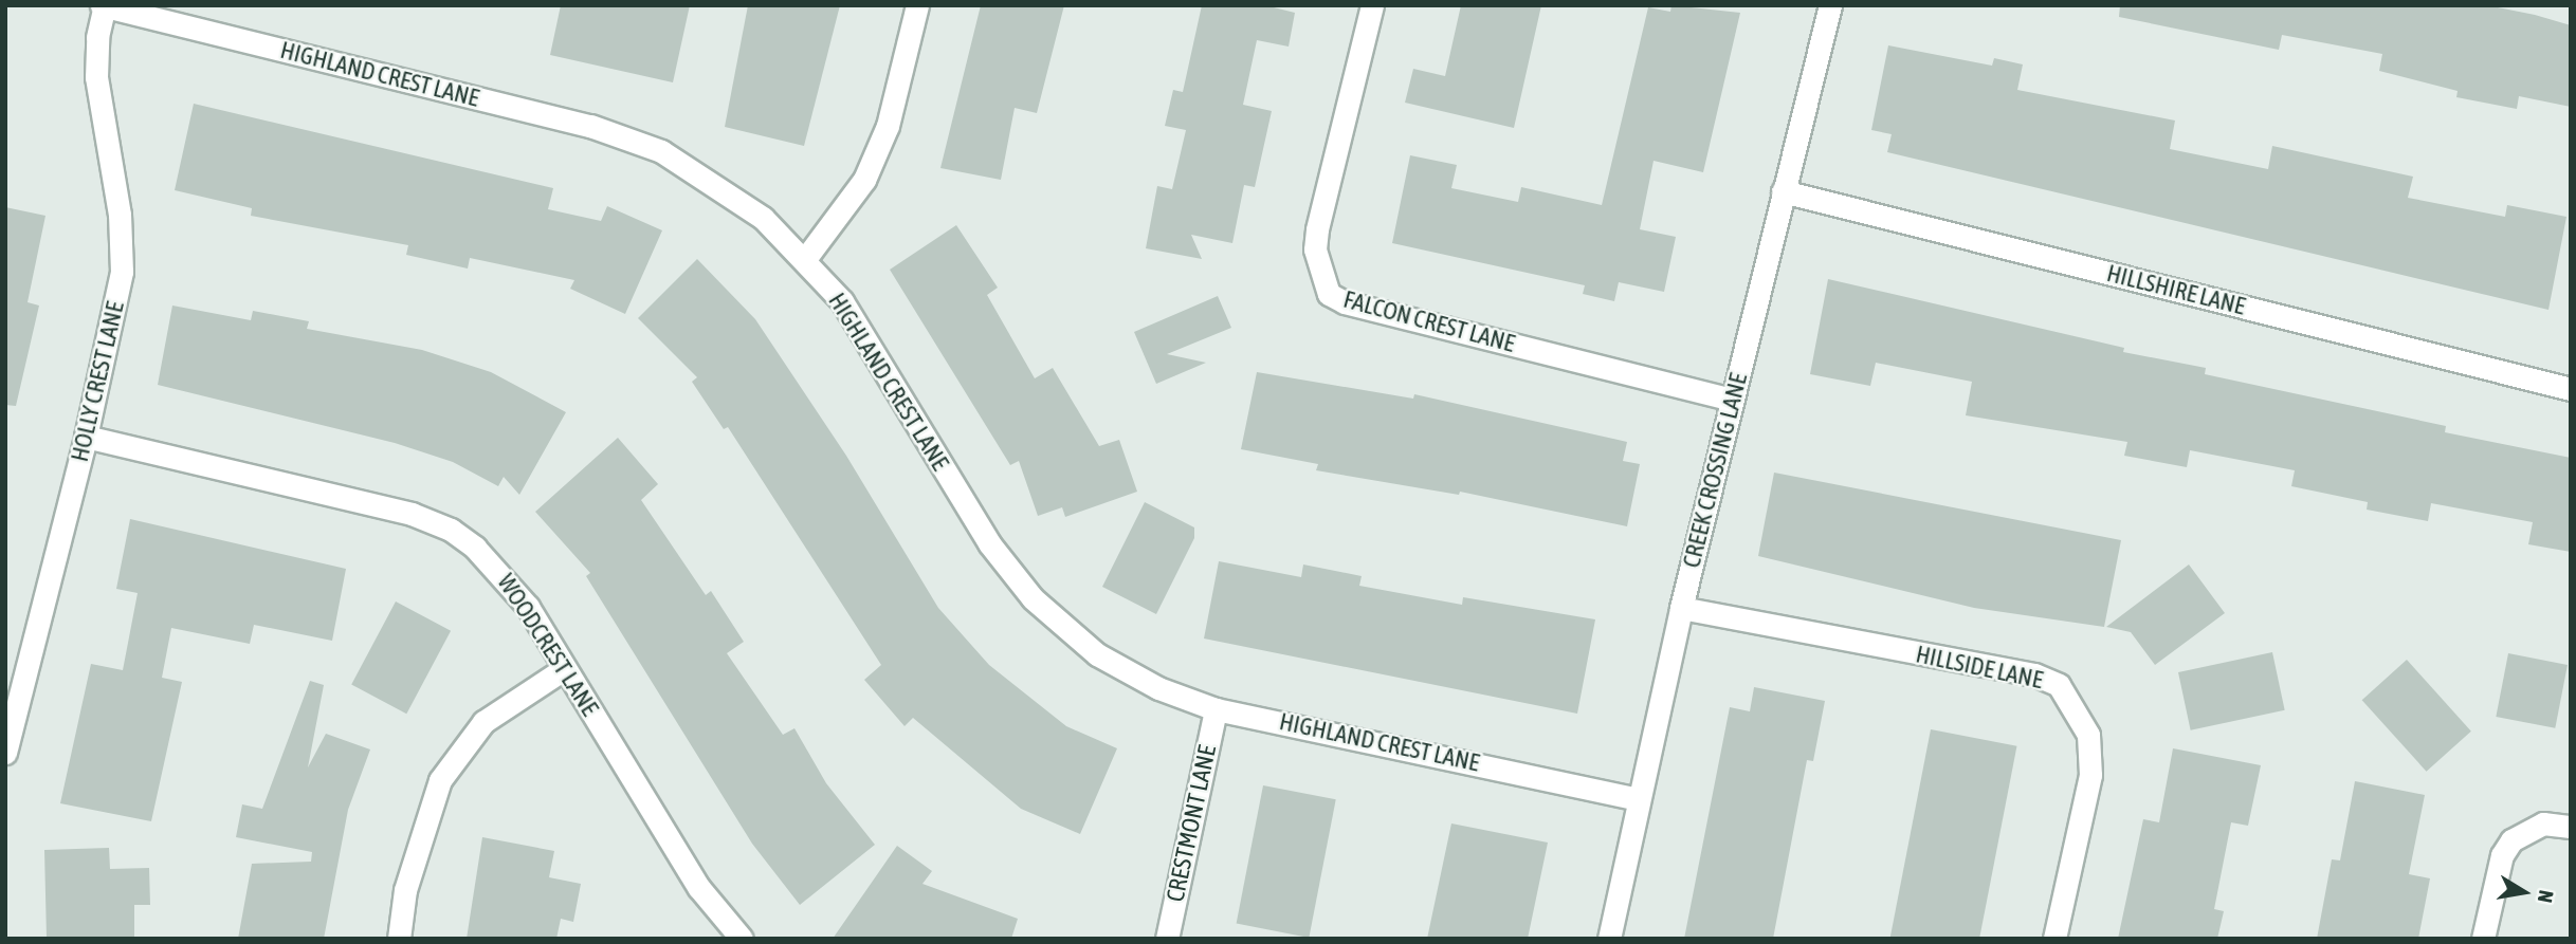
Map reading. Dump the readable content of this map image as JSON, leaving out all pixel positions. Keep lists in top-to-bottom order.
{
  "streets": {
    "street": [
      "HIGHLAND CREST LANE",
      "HILLSHIRE LANE",
      "FALCON CREST LANE",
      "HOLLY CREST LANE",
      "CREEK CROSSING LANE",
      "WOODCREST LANE",
      "HILLSIDE LANE",
      "CRESTMONT LANE"
    ]
  },
  "crossings": [
    ["HIGHLAND CREST LANE", "HOLLY CREST LANE"],
    ["HIGHLAND CREST LANE", "CREEK CROSSING LANE"],
    ["HIGHLAND CREST LANE", "CRESTMONT LANE"],
    ["HILLSHIRE LANE", "CREEK CROSSING LANE"],
    ["FALCON CREST LANE", "CREEK CROSSING LANE"],
    ["HOLLY CREST LANE", "WOODCREST LANE"],
    ["CREEK CROSSING LANE", "HILLSIDE LANE"]
  ],
  "north": "right"
}
